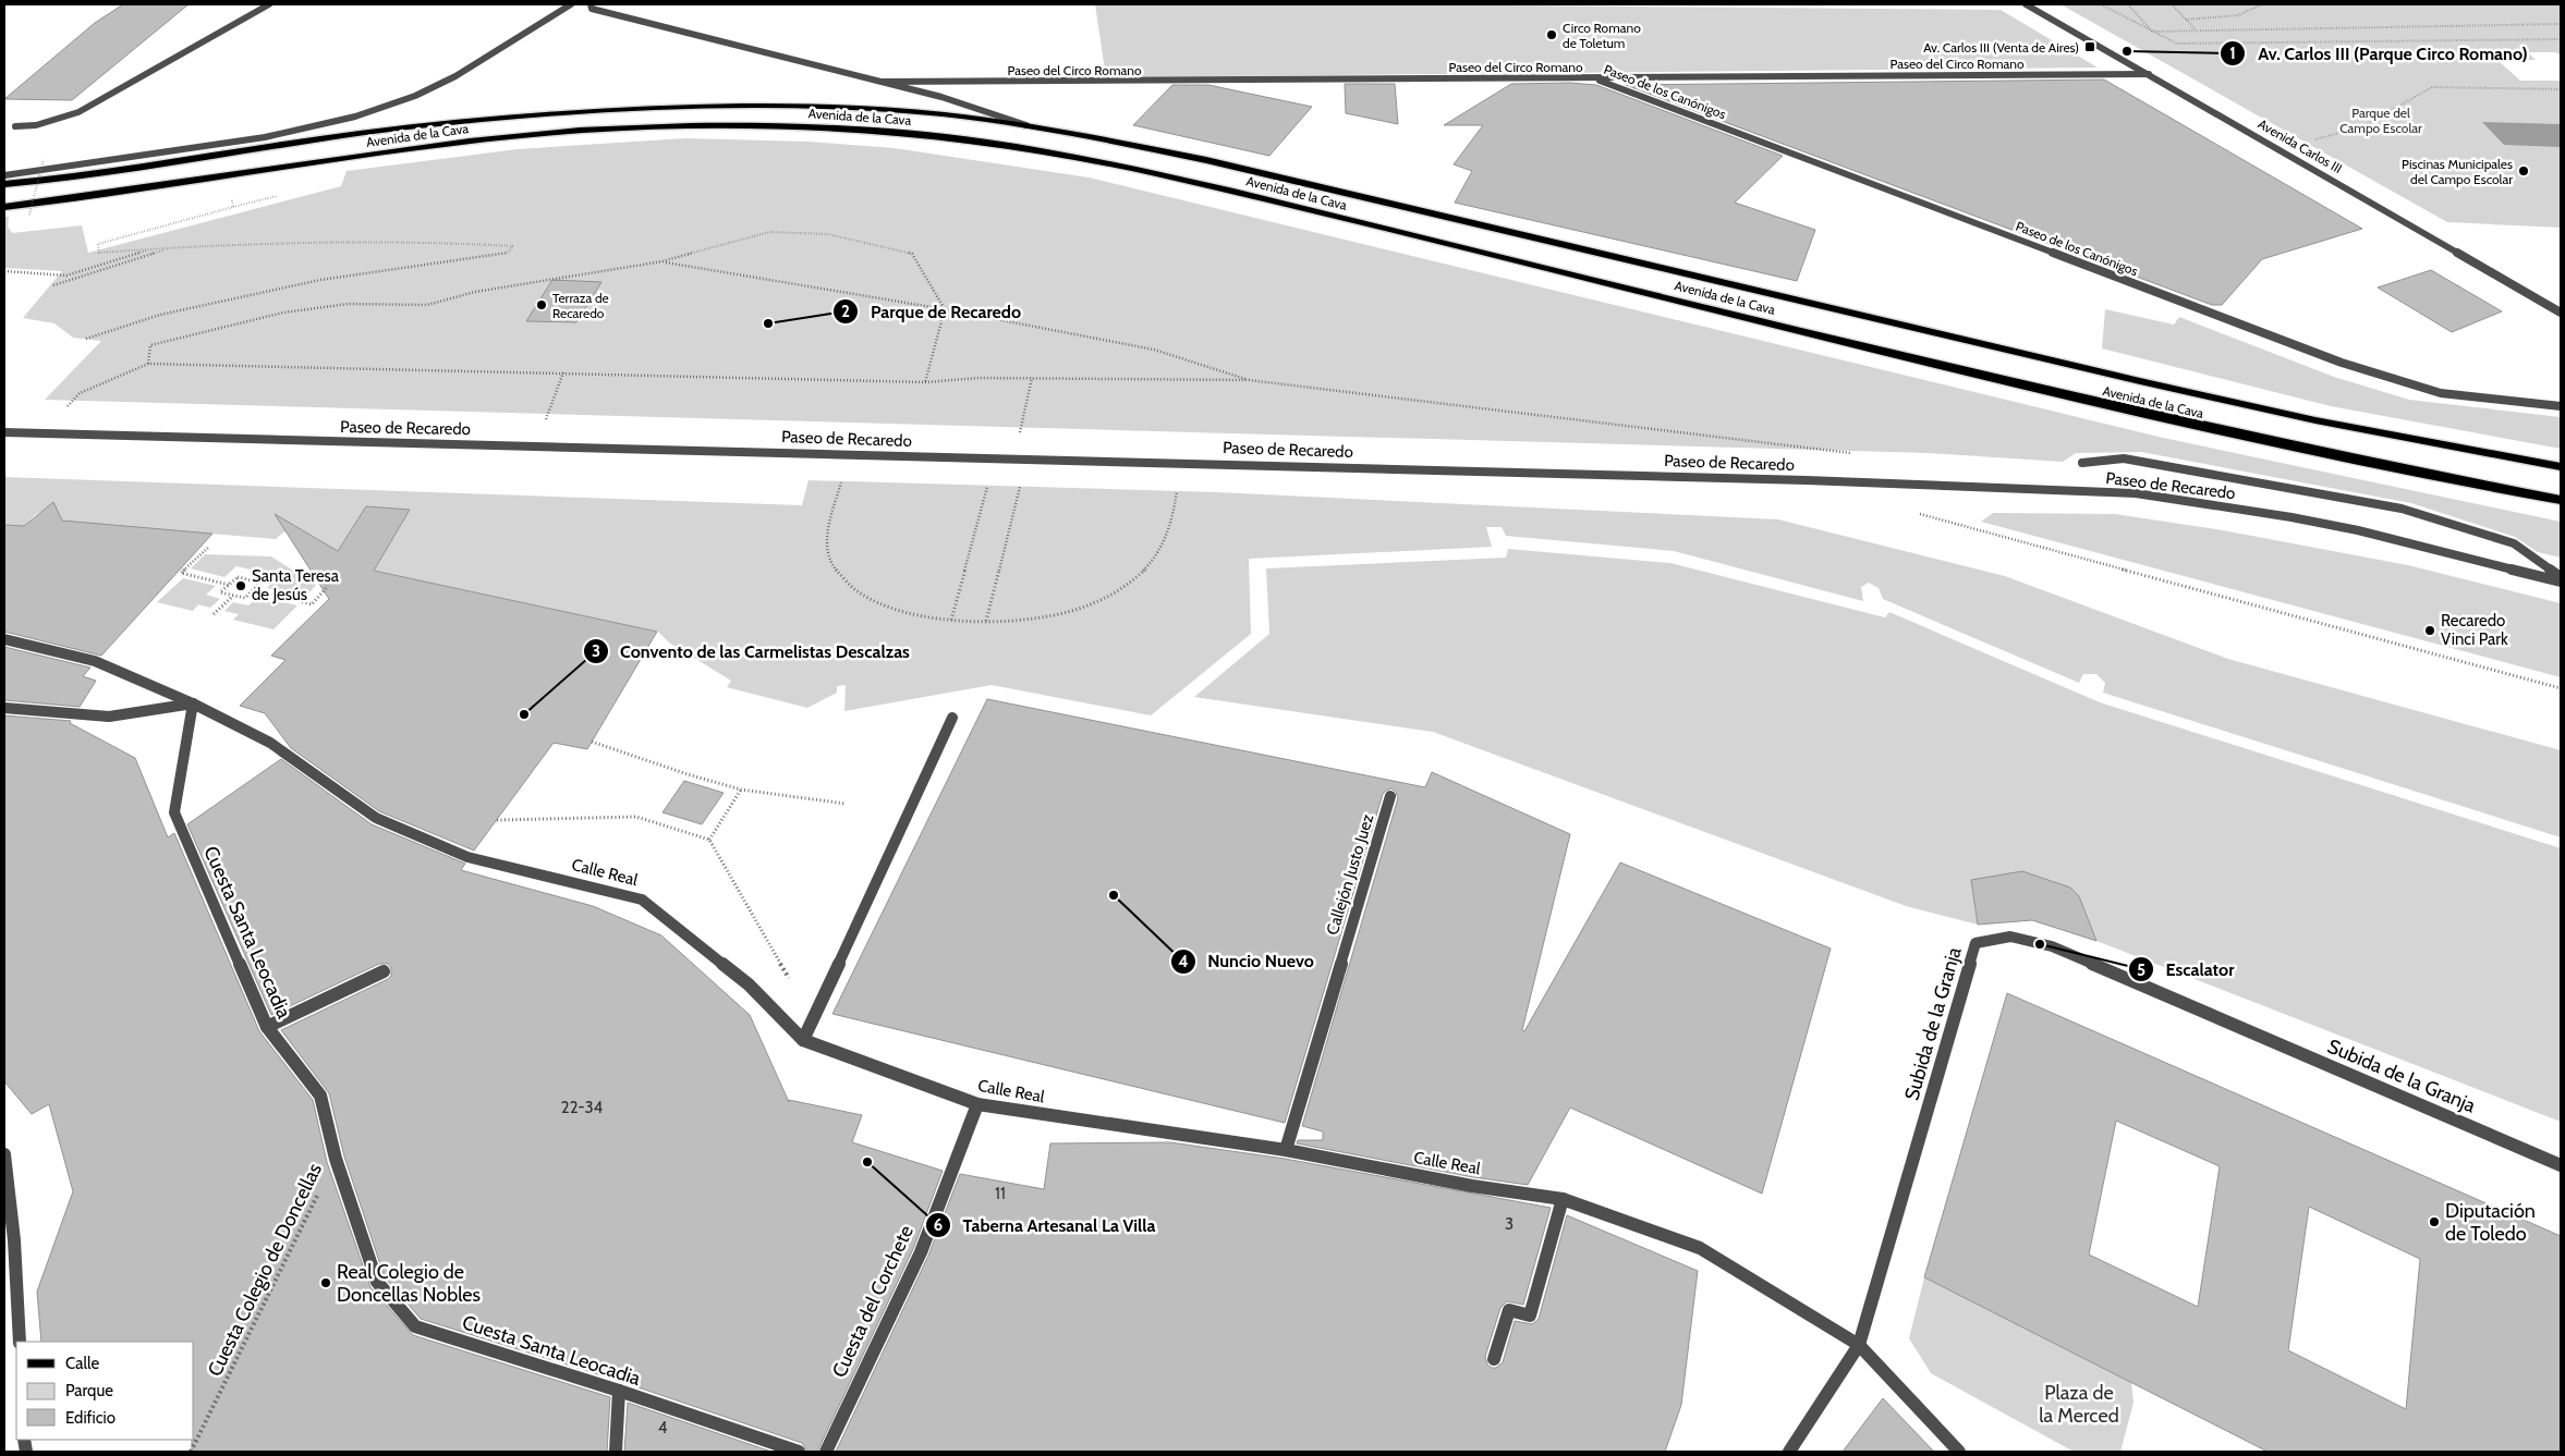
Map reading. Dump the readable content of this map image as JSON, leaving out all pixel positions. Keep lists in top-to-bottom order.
{
  "streets": {
    "main road": ["Avenida de la Cava"],
    "street": [
      "Paseo del Circo Romano",
      "Paseo de los Canónigos",
      "Avenida Carlos III",
      "Paseo de Recaredo",
      "Calle Real",
      "Callejón Justo Juez",
      "Cuesta Santa Leocadia",
      "Subida de la Granja",
      "Cuesta del Corchete"
    ],
    "path": ["Cuesta Colegio de Doncellas"]
  },
  "crossings": [
    ["Paseo del Circo Romano", "Paseo de los Canónigos"],
    ["Paseo del Circo Romano", "Avenida Carlos III"],
    ["Calle Real", "Callejón Justo Juez"],
    ["Calle Real", "Cuesta Santa Leocadia"],
    ["Calle Real", "Subida de la Granja"],
    ["Calle Real", "Cuesta del Corchete"],
    ["Cuesta Santa Leocadia", "Cuesta Colegio de Doncellas"]
  ],
  "parks": ["Parque del Campo Escolar", "Plaza de la Merced"],
  "places": {
    "other": [
      "Circo Romano de Toletum",
      "Av. Carlos III (Parque Circo Romano)",
      "Piscinas Municipales del Campo Escolar",
      "Terraza de Recaredo",
      "Parque de Recaredo",
      "Santa Teresa de Jesús",
      "Recaredo Vinci Park",
      "Convento de las Carmelistas Descalzas",
      "Nuncio Nuevo",
      "Escalator",
      "Taberna Artesanal La Villa",
      "Diputación de Toledo",
      "Real Colegio de Doncellas Nobles"
    ],
    "transit": ["Av. Carlos III (Venta de Aires)"]
  },
  "house_numbers": [
    "22-34",
    "11",
    "3",
    "4"
  ],
  "legend": ["Calle", "Parque", "Edificio"]
}
